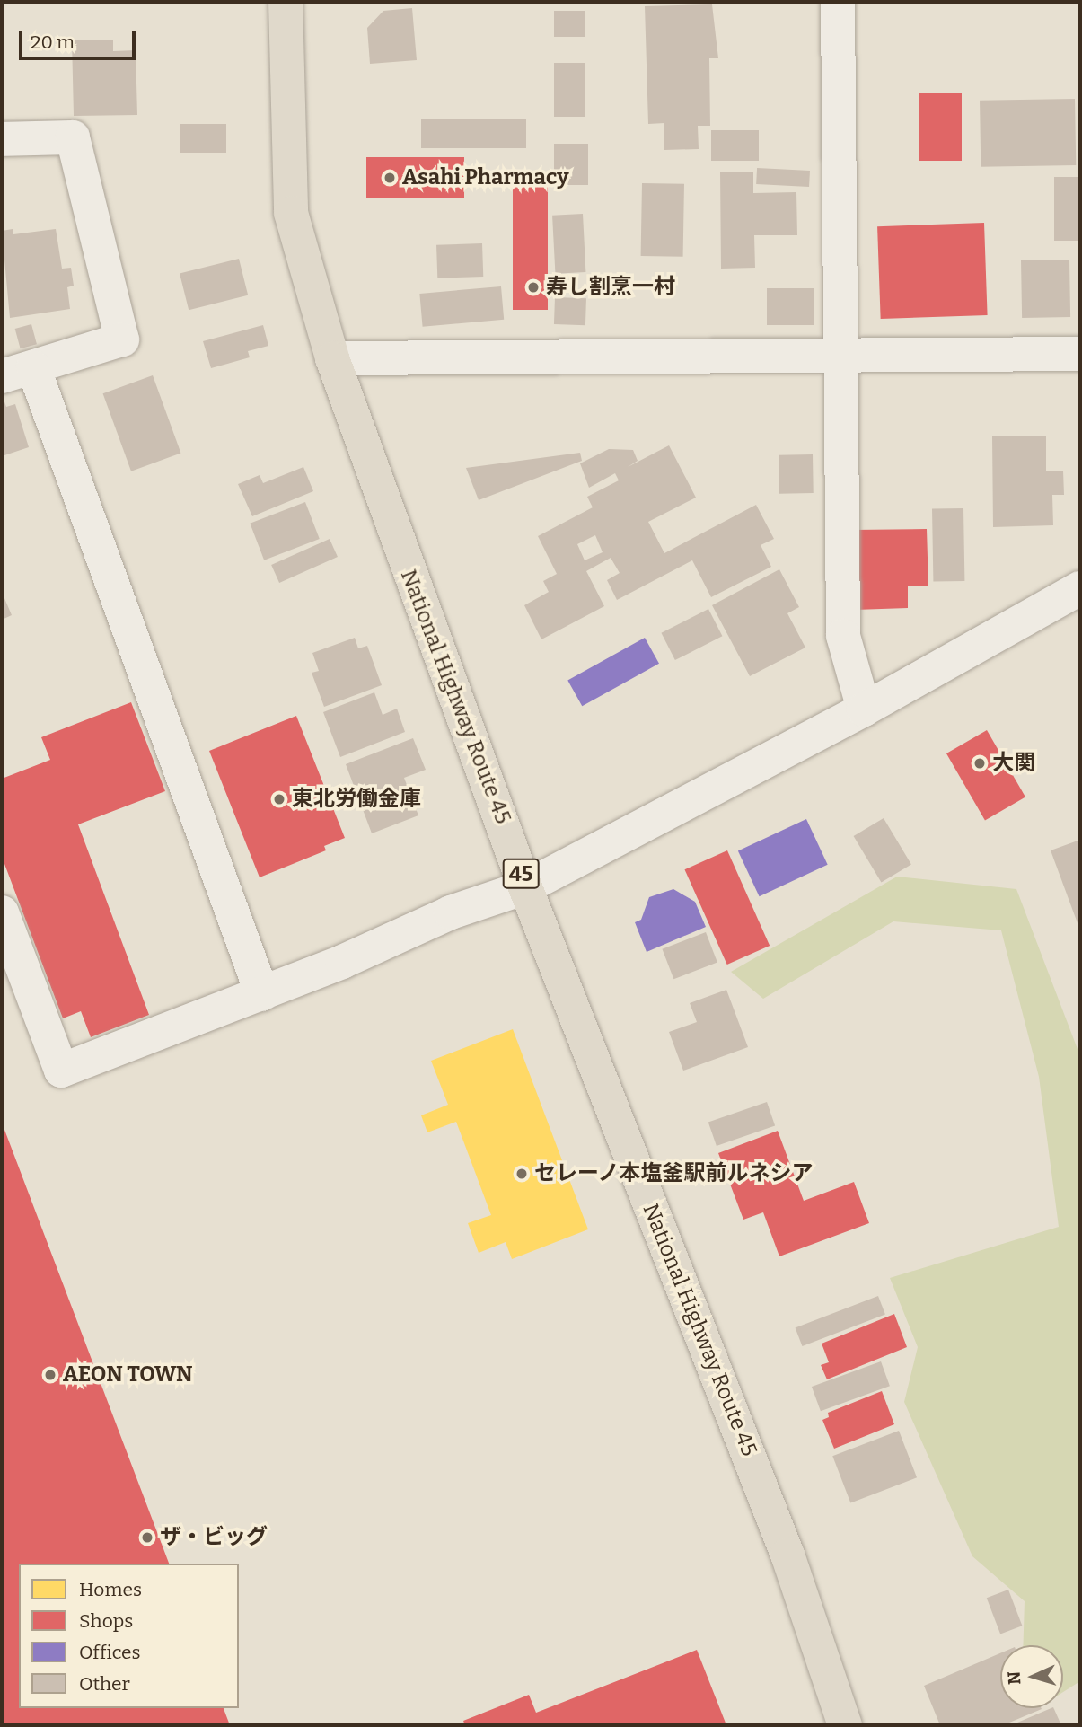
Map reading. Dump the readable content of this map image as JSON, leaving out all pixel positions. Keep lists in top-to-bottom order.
{
  "streets": {
    "highway": ["National Highway Route 45", "45"]
  },
  "places": [
    "Asahi Pharmacy",
    "寿し割烹一村",
    "大関",
    "東北労働金庫",
    "セレーノ本塩釜駅前ルネシア",
    "AEON TOWN",
    "ザ・ビッグ"
  ],
  "legend": [
    "Homes",
    "Shops",
    "Offices",
    "Other"
  ],
  "scale_bar": "20 m",
  "north": "left"
}
